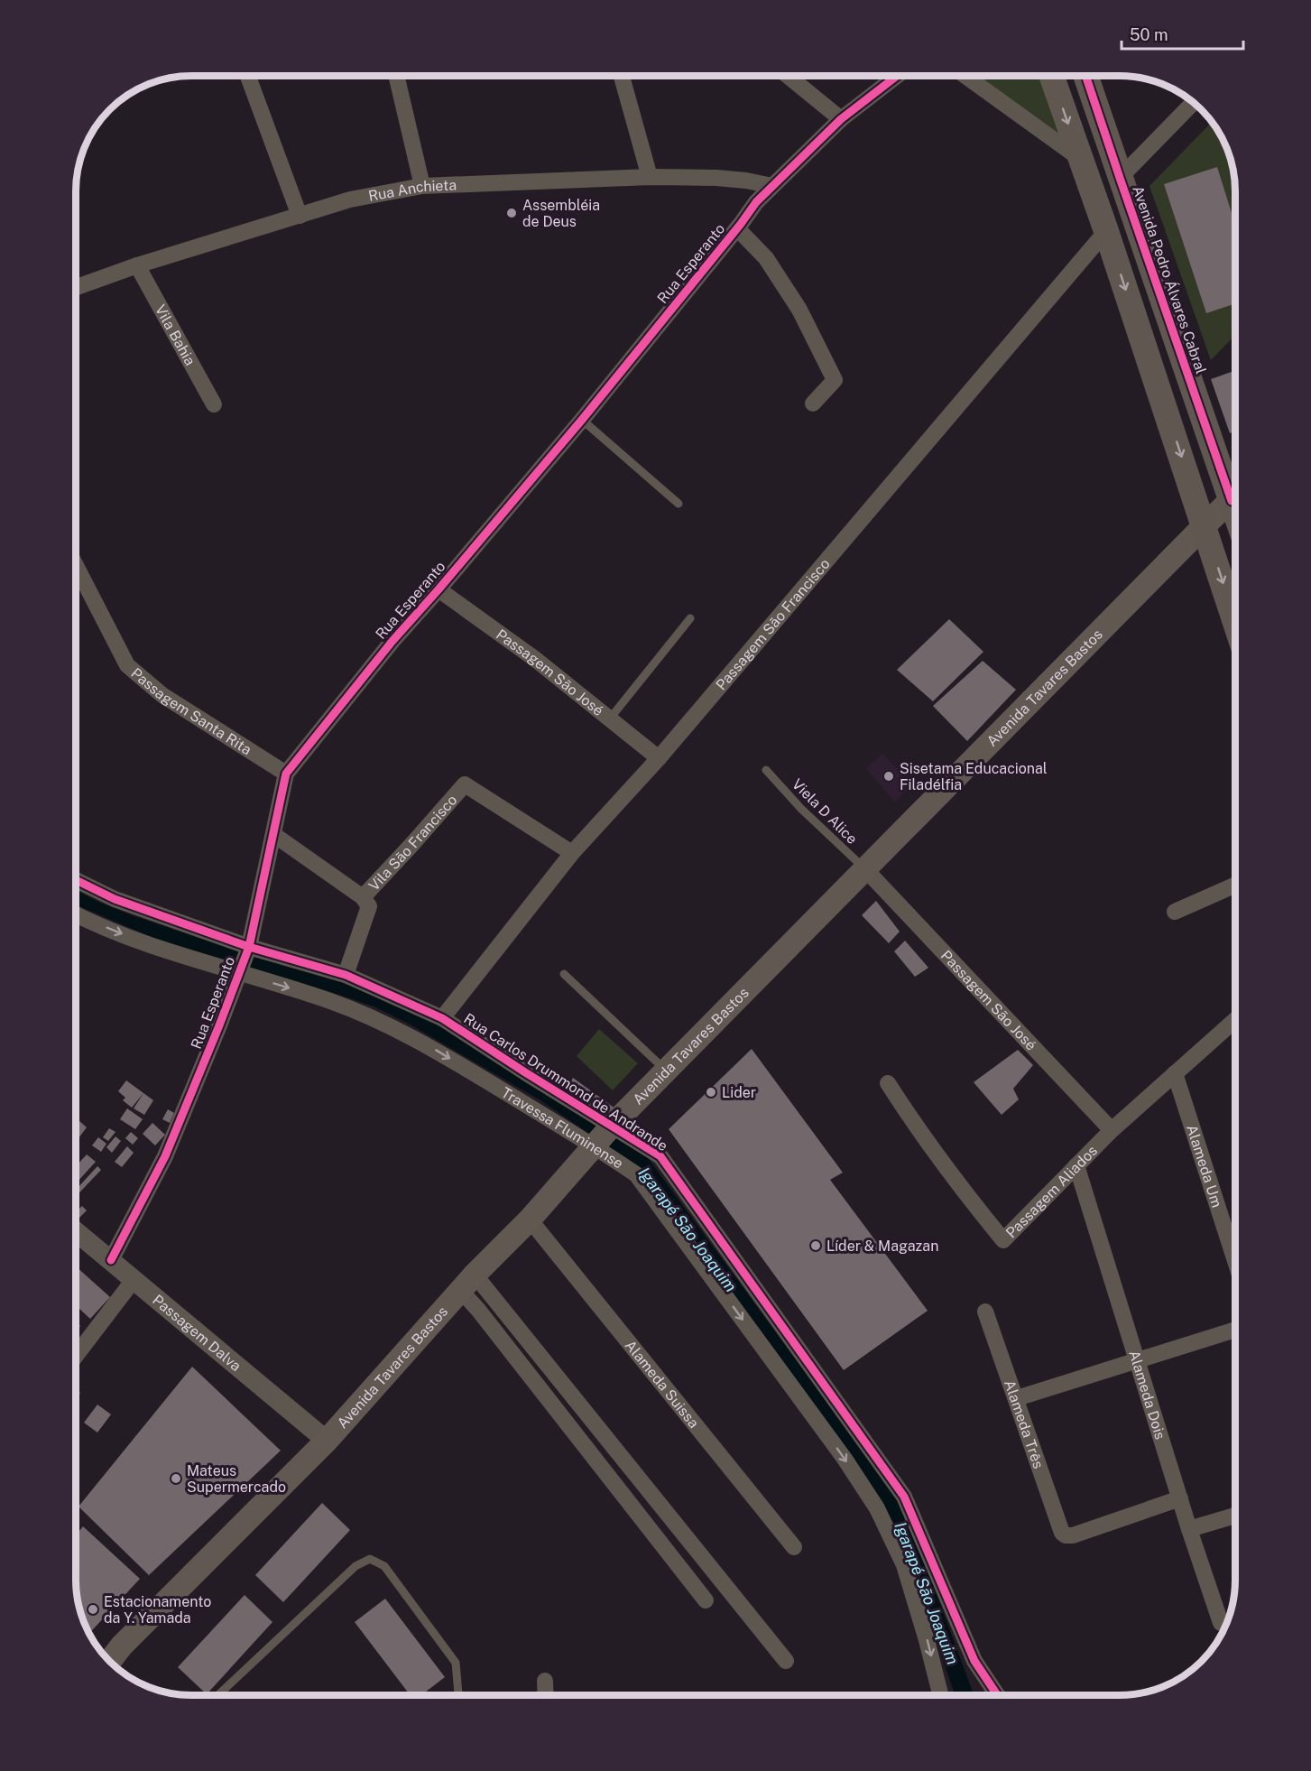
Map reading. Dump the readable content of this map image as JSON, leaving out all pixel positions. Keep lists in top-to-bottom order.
{
  "streets": {
    "main road": ["Avenida Pedro Álvares Cabral", "Avenida Tavares Bastos"],
    "street": [
      "Rua Anchieta",
      "Rua Esperanto",
      "Vila Bahia",
      "Passagem São Francisco",
      "Passagem São José",
      "Passagem Santa Rita",
      "Vila São Francisco",
      "Rua Carlos Drummond de Andrande",
      "Travessa Fluminense",
      "Alameda Um",
      "Passagem Aliados",
      "Passagem Dalva",
      "Alameda Suissa",
      "Alameda Dois",
      "Alameda Três"
    ],
    "lane": ["Viela D Alice"]
  },
  "crossings": [
    ["Rua Anchieta", "Rua Esperanto"],
    ["Rua Anchieta", "Vila Bahia"],
    ["Rua Esperanto", "Passagem São José"],
    ["Rua Esperanto", "Passagem Santa Rita"],
    ["Rua Esperanto", "Vila São Francisco"],
    ["Rua Esperanto", "Rua Carlos Drummond de Andrande"],
    ["Rua Esperanto", "Travessa Fluminense"],
    ["Rua Esperanto", "Passagem Dalva"],
    ["Passagem São Francisco", "Passagem São José"],
    ["Passagem São Francisco", "Vila São Francisco"],
    ["Passagem São Francisco", "Rua Carlos Drummond de Andrande"],
    ["Passagem São José", "Avenida Tavares Bastos"],
    ["Passagem São José", "Viela D Alice"],
    ["Passagem São José", "Passagem Aliados"],
    ["Avenida Tavares Bastos", "Viela D Alice"],
    ["Avenida Tavares Bastos", "Rua Carlos Drummond de Andrande"],
    ["Avenida Tavares Bastos", "Travessa Fluminense"],
    ["Avenida Tavares Bastos", "Passagem Dalva"],
    ["Avenida Tavares Bastos", "Alameda Suissa"],
    ["Vila São Francisco", "Rua Carlos Drummond de Andrande"],
    ["Rua Carlos Drummond de Andrande", "Travessa Fluminense"],
    ["Alameda Um", "Passagem Aliados"],
    ["Passagem Aliados", "Alameda Dois"],
    ["Alameda Dois", "Alameda Três"]
  ],
  "one_way": ["Travessa Fluminense"],
  "water": ["Igarapé São Joaquim"],
  "places": [
    "Assembléia de Deus",
    "Sisetama Educacional Filadélfia",
    "Lider",
    "Líder & Magazan",
    "Mateus Supermercado",
    "Estacionamento da Y. Yamada"
  ],
  "scale_bar": "50 m"
}
